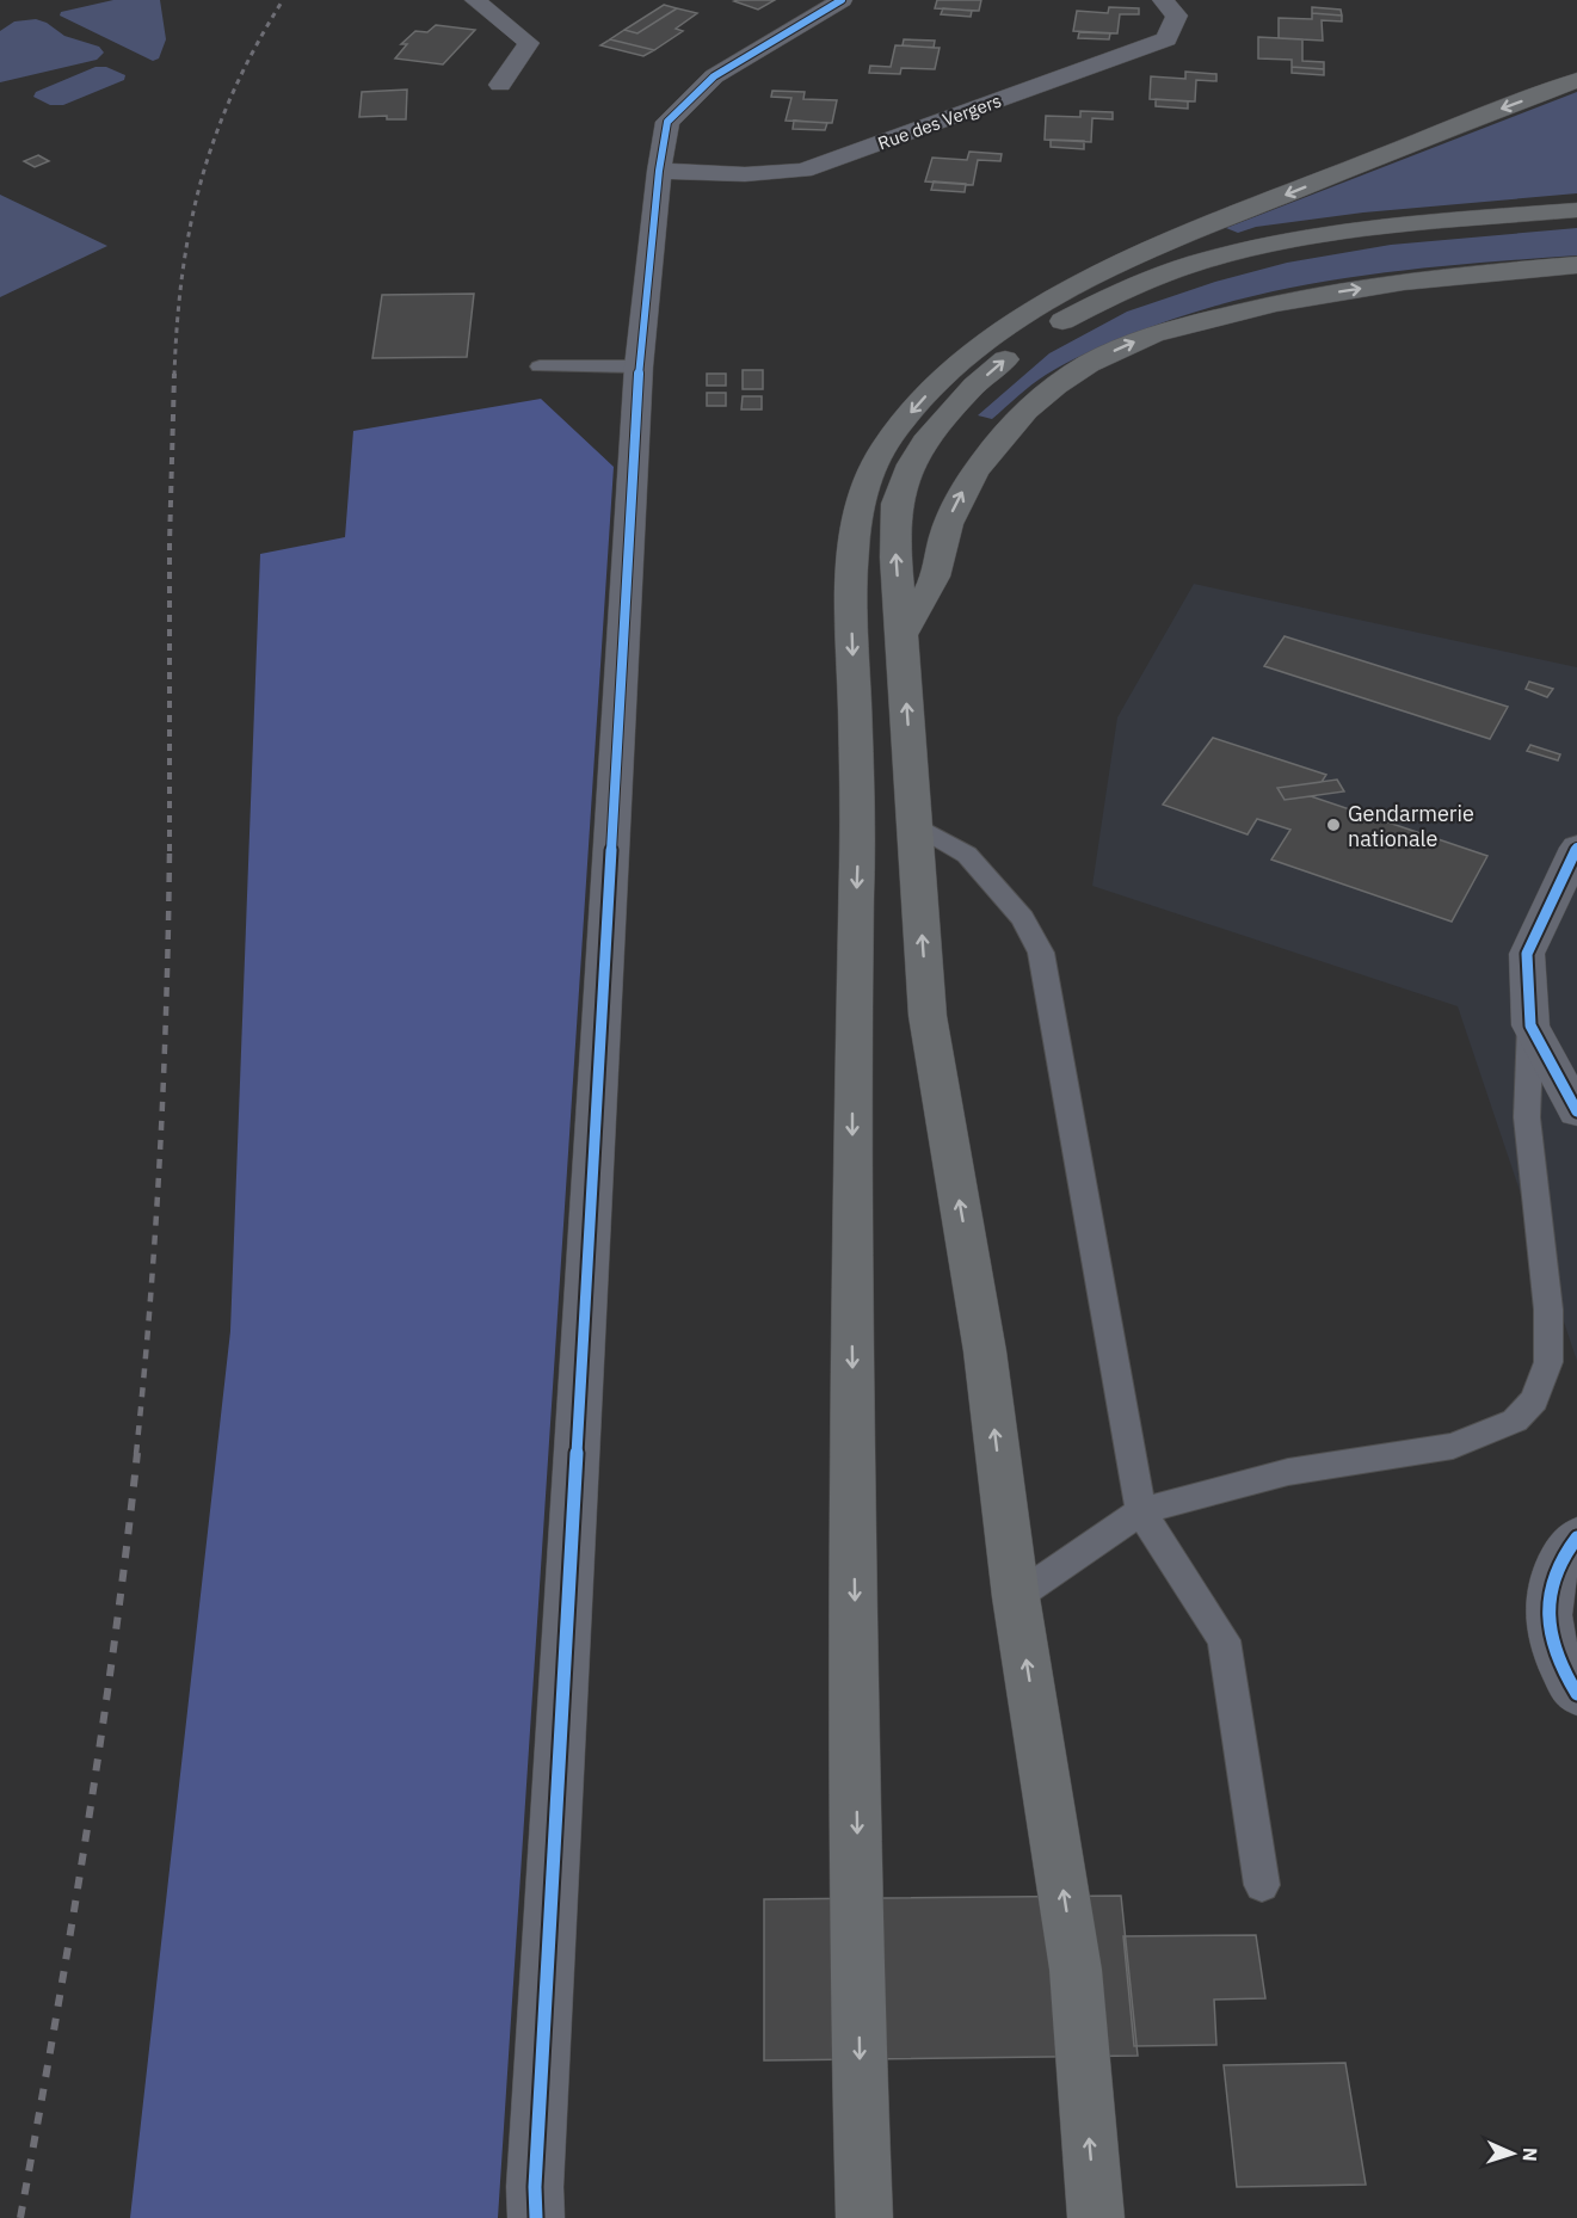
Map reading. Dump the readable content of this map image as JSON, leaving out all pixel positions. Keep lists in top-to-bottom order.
{
  "streets": {
    "street": ["Rue des Vergers"]
  },
  "places": ["Gendarmerie nationale"],
  "north": "right"
}
